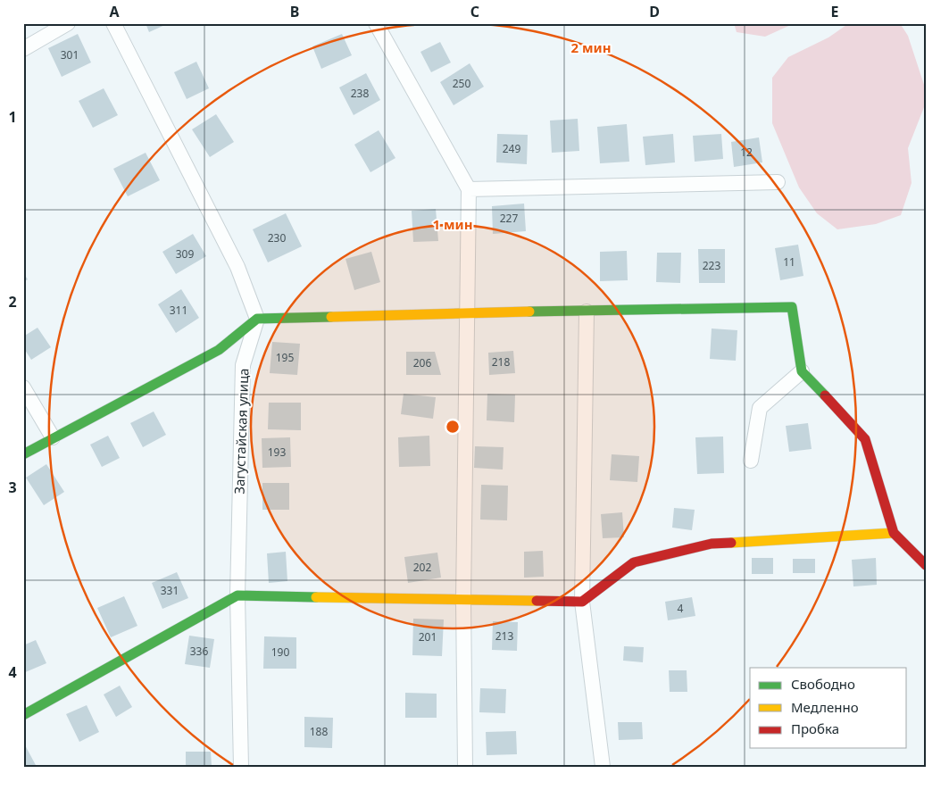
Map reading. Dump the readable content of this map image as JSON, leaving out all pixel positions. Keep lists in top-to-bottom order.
{
  "streets": {
    "street": ["Загустайская улица"]
  },
  "house_numbers": [
    "301",
    "250",
    "238",
    "249",
    "12",
    "227",
    "230",
    "309",
    "11",
    "223",
    "311",
    "195",
    "218",
    "206",
    "193",
    "202",
    "331",
    "4",
    "213",
    "201",
    "336",
    "190",
    "188"
  ],
  "legend": ["Свободно", "Медленно", "Пробка"],
  "grid": {
    "columns": [
      "A",
      "B",
      "C",
      "D",
      "E"
    ],
    "rows": [
      "1",
      "2",
      "3",
      "4"
    ]
  },
  "rings": ["2 мин", "1 мин"]
}
